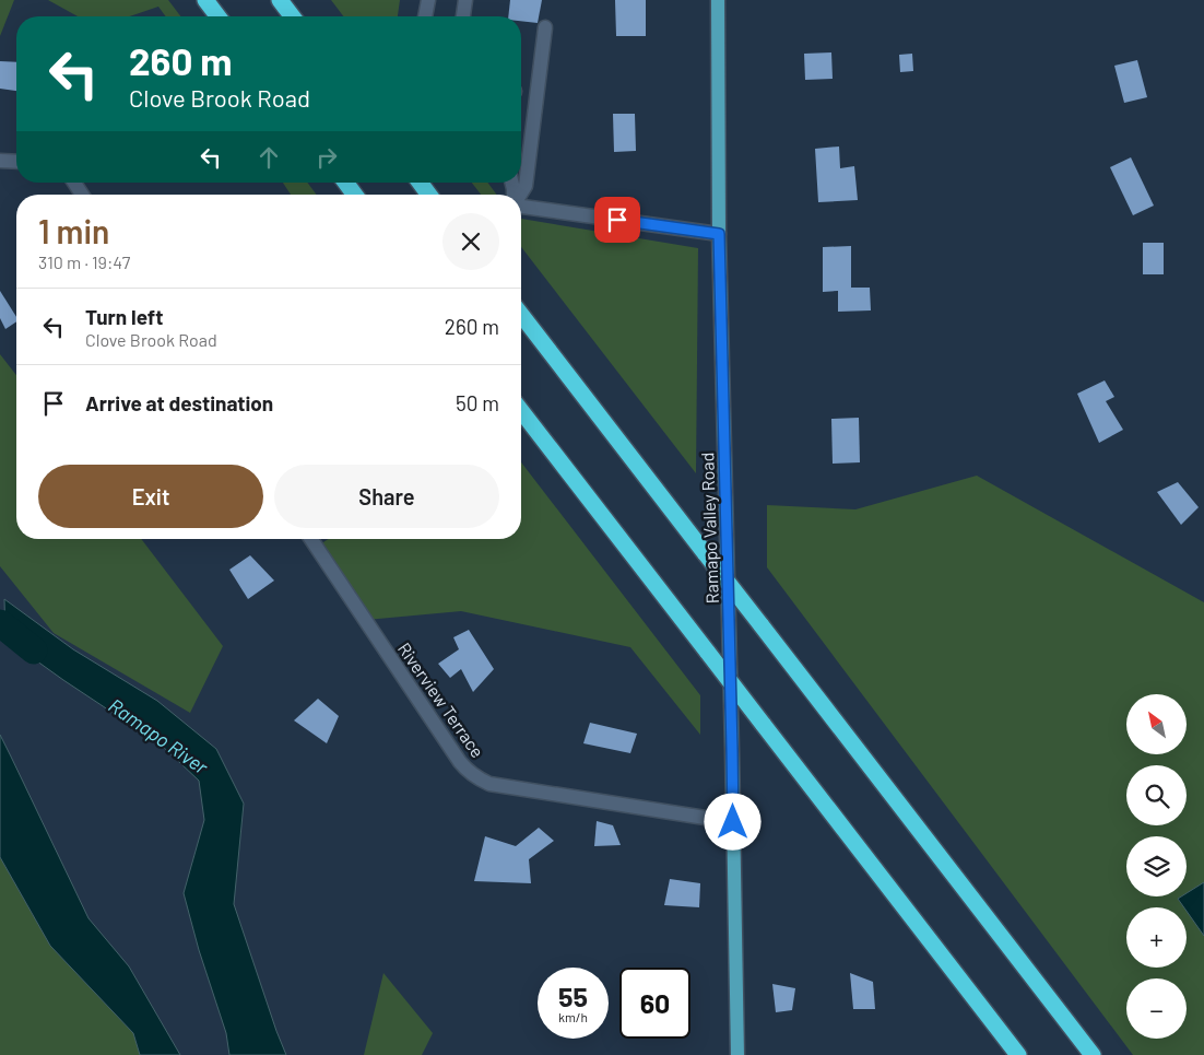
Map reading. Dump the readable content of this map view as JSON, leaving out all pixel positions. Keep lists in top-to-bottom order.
{
  "streets": {
    "main road": ["Ramapo Valley Road"],
    "street": ["Riverview Terrace"]
  },
  "crossings": [
    ["Ramapo Valley Road", "Riverview Terrace"]
  ],
  "water": ["Ramapo River"],
  "north": "top left",
  "page": {
    "turn": ["260 m", "Clove Brook Road"],
    "heading": ["1 min", "310 m · 19:47"],
    "list": [
      {
        "name": "Turn left",
        "note": "Clove Brook Road",
        "value": "260 m"
      },
      {
        "name": "Arrive at destination",
        "value": "50 m"
      }
    ],
    "buttons": ["Exit", "Share"],
    "map_buttons": ["+", "−"],
    "speed": "55 km/h",
    "limit": "60"
  }
}
